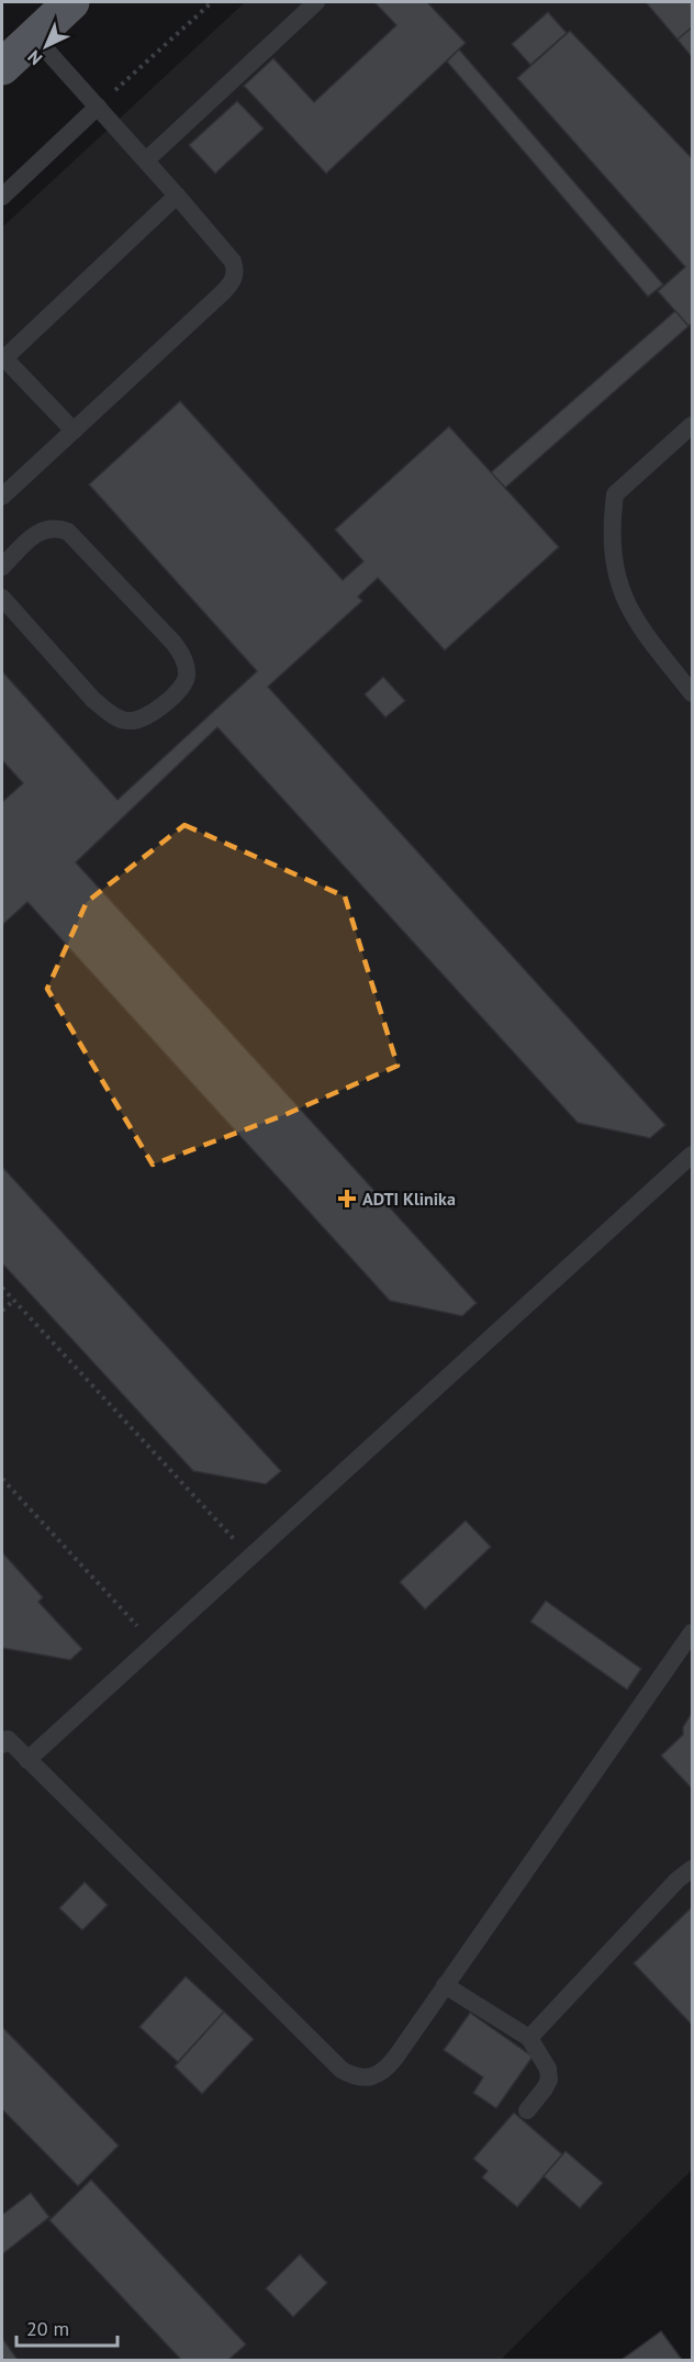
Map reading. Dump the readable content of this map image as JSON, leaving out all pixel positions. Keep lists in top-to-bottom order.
{
  "places": {
    "health": ["ADTI Klinika"]
  },
  "scale_bar": "20 m",
  "north": "bottom left"
}
